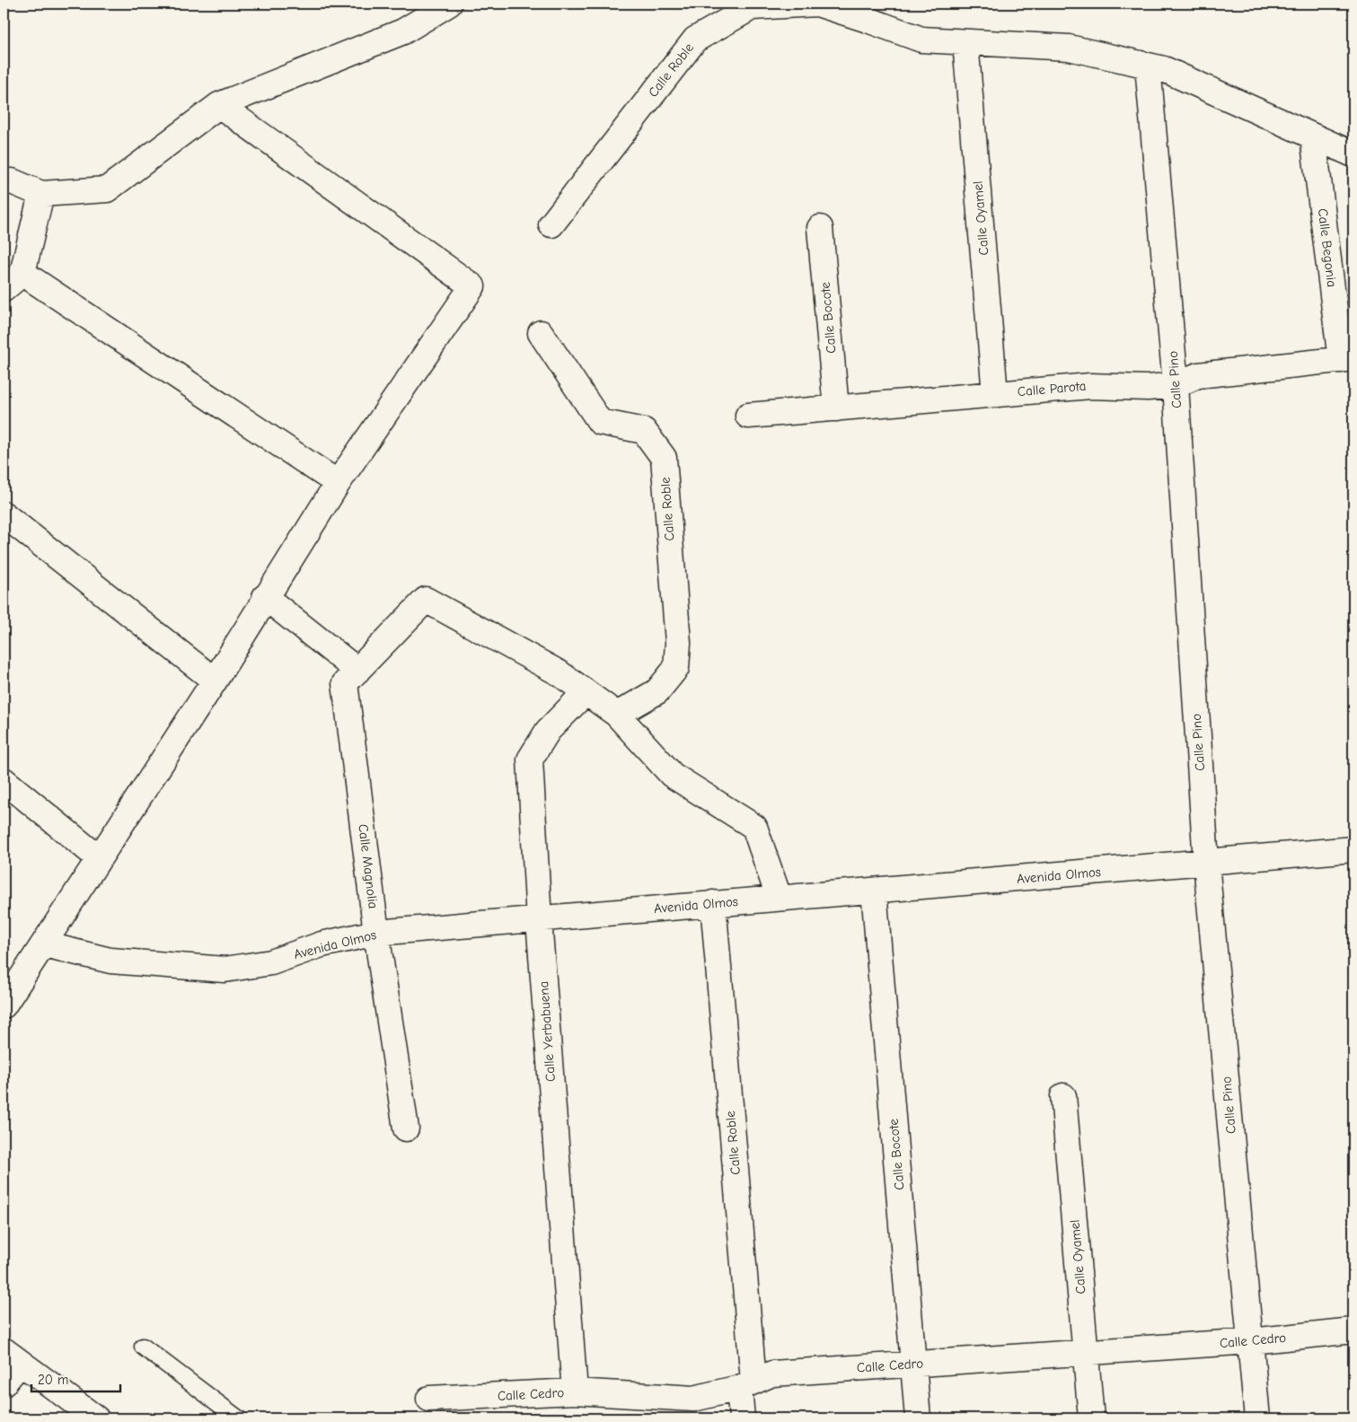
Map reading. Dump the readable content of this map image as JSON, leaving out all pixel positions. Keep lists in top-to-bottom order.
{
  "streets": {
    "street": [
      "Calle Roble",
      "Calle Oyamel",
      "Calle Begonia",
      "Calle Bocote",
      "Calle Pino",
      "Calle Parota",
      "Calle Magnolia",
      "Avenida Olmos",
      "Calle Yerbabuena",
      "Calle Cedro"
    ]
  },
  "crossings": [
    ["Calle Roble", "Calle Oyamel"],
    ["Calle Roble", "Calle Begonia"],
    ["Calle Roble", "Calle Pino"],
    ["Calle Roble", "Avenida Olmos"],
    ["Calle Roble", "Calle Cedro"],
    ["Calle Oyamel", "Calle Parota"],
    ["Calle Oyamel", "Calle Cedro"],
    ["Calle Begonia", "Calle Parota"],
    ["Calle Bocote", "Calle Parota"],
    ["Calle Bocote", "Avenida Olmos"],
    ["Calle Bocote", "Calle Cedro"],
    ["Calle Pino", "Calle Parota"],
    ["Calle Pino", "Avenida Olmos"],
    ["Calle Pino", "Calle Cedro"],
    ["Calle Magnolia", "Avenida Olmos"],
    ["Avenida Olmos", "Calle Yerbabuena"],
    ["Calle Yerbabuena", "Calle Cedro"]
  ],
  "scale_bar": "20 m"
}
